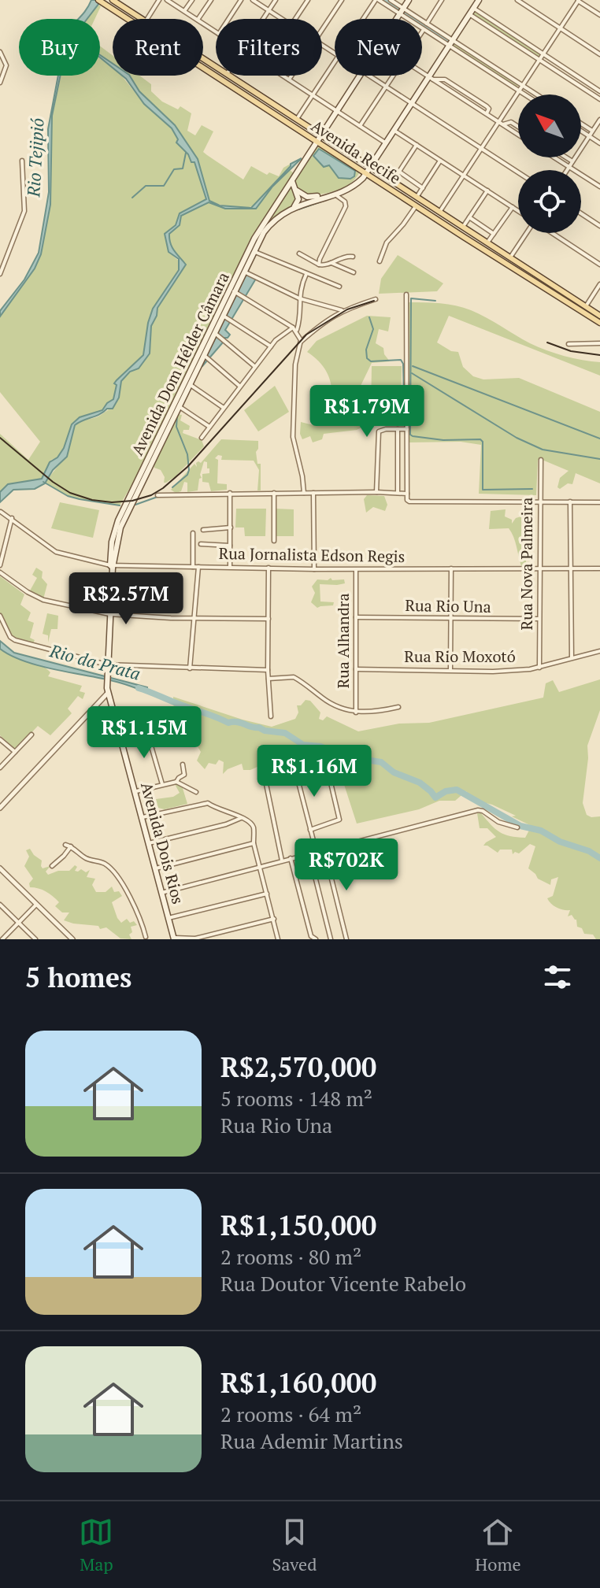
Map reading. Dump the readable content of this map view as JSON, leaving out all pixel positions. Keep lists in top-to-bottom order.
{
  "streets": {
    "main road": ["Avenida Recife", "Avenida Dom Hélder Câmara", "Avenida Dois Rios"],
    "street": [
      "Rua Jornalista Edson Regis",
      "Rua Nova Palmeira",
      "Rua Rio Una",
      "Rua Alhandra",
      "Rua Rio Moxotó"
    ]
  },
  "crossings": [
    ["Avenida Recife", "Avenida Dom Hélder Câmara"],
    ["Avenida Dom Hélder Câmara", "Rua Jornalista Edson Regis"],
    ["Avenida Dom Hélder Câmara", "Avenida Dois Rios"],
    ["Rua Jornalista Edson Regis", "Rua Nova Palmeira"],
    ["Rua Jornalista Edson Regis", "Rua Alhandra"],
    ["Rua Jornalista Edson Regis", "Avenida Dois Rios"],
    ["Rua Nova Palmeira", "Rua Rio Una"],
    ["Rua Nova Palmeira", "Rua Rio Moxotó"],
    ["Rua Rio Una", "Rua Alhandra"],
    ["Rua Alhandra", "Rua Rio Moxotó"]
  ],
  "water": ["Rio Tejipió", "Rio da Prata"],
  "north": "top left",
  "page": {
    "chip": [
      "Buy",
      "Rent",
      "Filters",
      "New"
    ],
    "price": [
      "R$1.79M",
      "R$2.57M",
      "R$1.15M",
      "R$1.16M",
      "R$702K"
    ],
    "heading": "5 homes",
    "list": [
      {
        "name": "R$2,570,000",
        "note": "5 rooms · 148 m² · Rua Rio Una"
      },
      {
        "name": "R$1,150,000",
        "note": "2 rooms · 80 m² · Rua Doutor Vicente Rabelo"
      },
      {
        "name": "R$1,160,000",
        "note": "2 rooms · 64 m² · Rua Ademir Martins"
      }
    ],
    "tabs": ["Map", "Saved", "Home"]
  }
}
